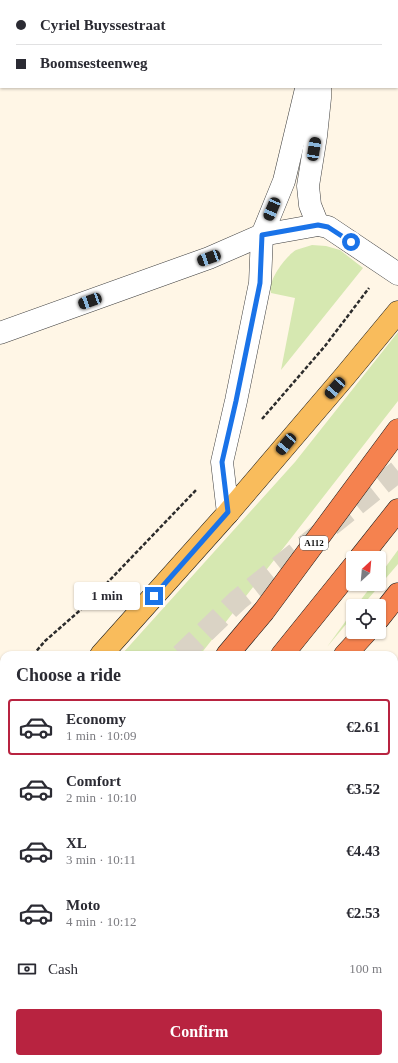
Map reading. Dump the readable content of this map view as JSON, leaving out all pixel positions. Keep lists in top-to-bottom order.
{
  "streets": {
    "highway": ["A112"]
  },
  "north": "top right",
  "page": {
    "banner": ["Cyriel Buyssestraat", "Boomsesteenweg"],
    "bubble": "1 min",
    "heading": "Choose a ride",
    "list": [
      {
        "name": "Economy",
        "note": "1 min · 10:09",
        "value": "€2.61"
      },
      {
        "name": "Comfort",
        "note": "2 min · 10:10",
        "value": "€3.52"
      },
      {
        "name": "XL",
        "note": "3 min · 10:11",
        "value": "€4.43"
      },
      {
        "name": "Moto",
        "note": "4 min · 10:12",
        "value": "€2.53"
      }
    ],
    "pay": ["Cash", "100 m"],
    "buttons": "Confirm"
  }
}
